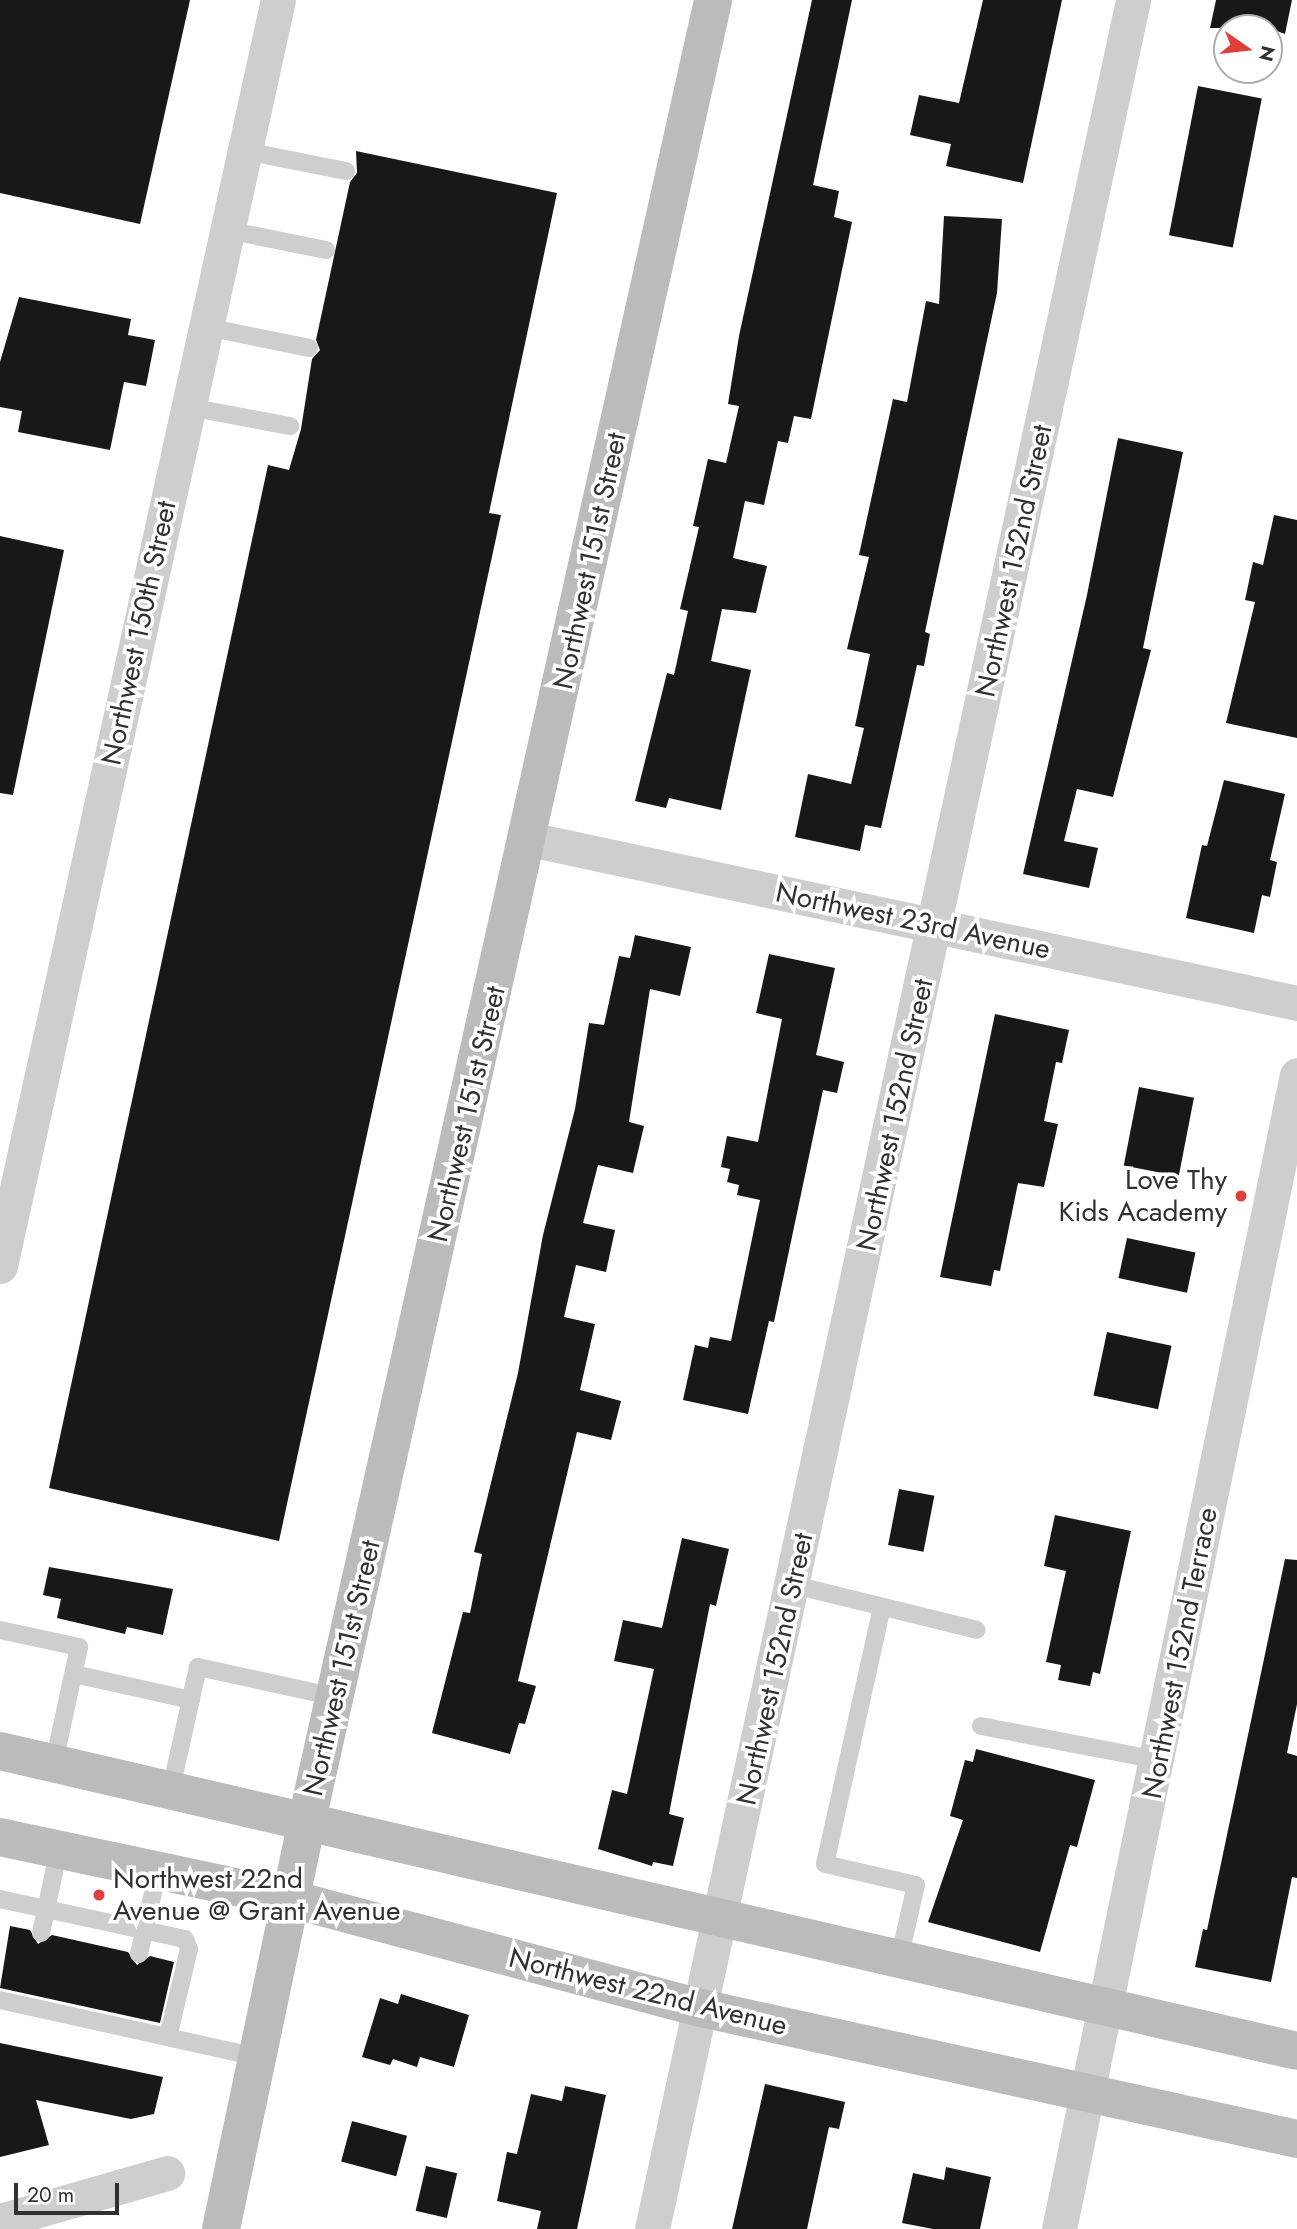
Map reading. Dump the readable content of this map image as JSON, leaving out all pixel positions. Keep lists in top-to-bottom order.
{
  "streets": {
    "main road": ["Northwest 151st Street", "Northwest 22nd Avenue"],
    "street": [
      "Northwest 152nd Street",
      "Northwest 150th Street",
      "Northwest 23rd Avenue",
      "Northwest 152nd Terrace"
    ]
  },
  "crossings": [
    ["Northwest 151st Street", "Northwest 23rd Avenue"],
    ["Northwest 151st Street", "Northwest 22nd Avenue"],
    ["Northwest 152nd Street", "Northwest 23rd Avenue"],
    ["Northwest 152nd Street", "Northwest 22nd Avenue"],
    ["Northwest 152nd Terrace", "Northwest 22nd Avenue"]
  ],
  "places": ["Love Thy Kids Academy", "Northwest 22nd Avenue @ Grant Avenue"],
  "scale_bar": "20 m",
  "north": "right"
}
